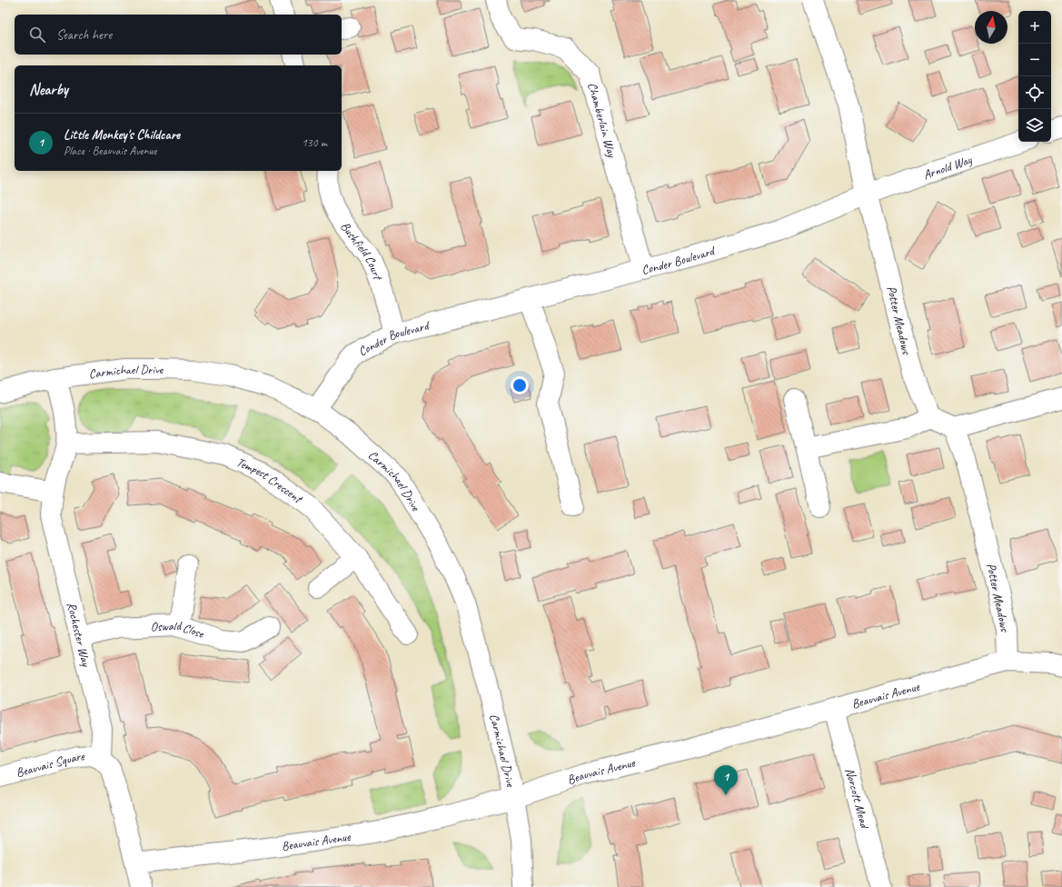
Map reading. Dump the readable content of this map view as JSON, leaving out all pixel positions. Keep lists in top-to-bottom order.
{
  "streets": {
    "street": [
      "Chamberlain Way",
      "Arnold Way",
      "Bushfield Court",
      "Conder Boulevard",
      "Potter Meadows",
      "Carmichael Drive",
      "Tempest Crescent",
      "Oswald Close",
      "Rochester Way",
      "Beauvais Avenue",
      "Beauvais Square",
      "Norcott Mead"
    ]
  },
  "crossings": [
    ["Chamberlain Way", "Conder Boulevard"],
    ["Arnold Way", "Conder Boulevard"],
    ["Arnold Way", "Potter Meadows"],
    ["Bushfield Court", "Conder Boulevard"],
    ["Conder Boulevard", "Potter Meadows"],
    ["Conder Boulevard", "Carmichael Drive"],
    ["Potter Meadows", "Beauvais Avenue"],
    ["Carmichael Drive", "Rochester Way"],
    ["Carmichael Drive", "Beauvais Avenue"],
    ["Tempest Crescent", "Rochester Way"],
    ["Oswald Close", "Rochester Way"],
    ["Rochester Way", "Beauvais Square"],
    ["Beauvais Avenue", "Norcott Mead"]
  ],
  "north": "top",
  "page": {
    "map_buttons": ["+", "−"],
    "search": "Search here",
    "heading": "Nearby",
    "list": [
      {
        "mark": "1",
        "name": "Little Monkey's Childcare",
        "note": "Place · Beauvais Avenue",
        "value": "130 m"
      }
    ],
    "pins": "1"
  }
}
